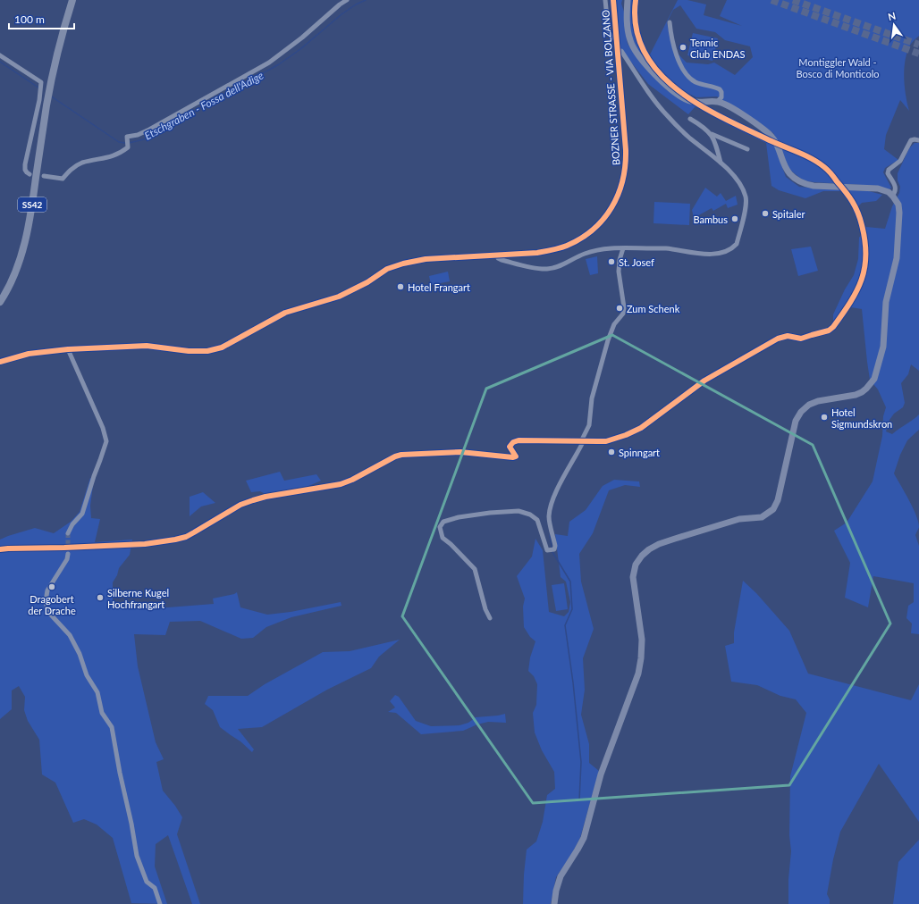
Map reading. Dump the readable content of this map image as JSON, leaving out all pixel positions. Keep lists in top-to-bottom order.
{
  "streets": {
    "main road": ["SS42"],
    "street": ["BOZNER STRASSE - VIA BOLZANO"]
  },
  "water": ["Etschgraben - Fossa dell'Adige"],
  "parks": ["Montiggler Wald - Bosco di Monticolo"],
  "places": [
    "Tennic Club ENDAS",
    "Spitaler",
    "Bambus",
    "St. Josef",
    "Hotel Frangart",
    "Zum Schenk",
    "Hotel Sigmundskron",
    "Spinngart",
    "Dragobert der Drache",
    "Silberne Kugel Hochfrangart"
  ],
  "scale_bar": "100 m",
  "north": "top"
}
